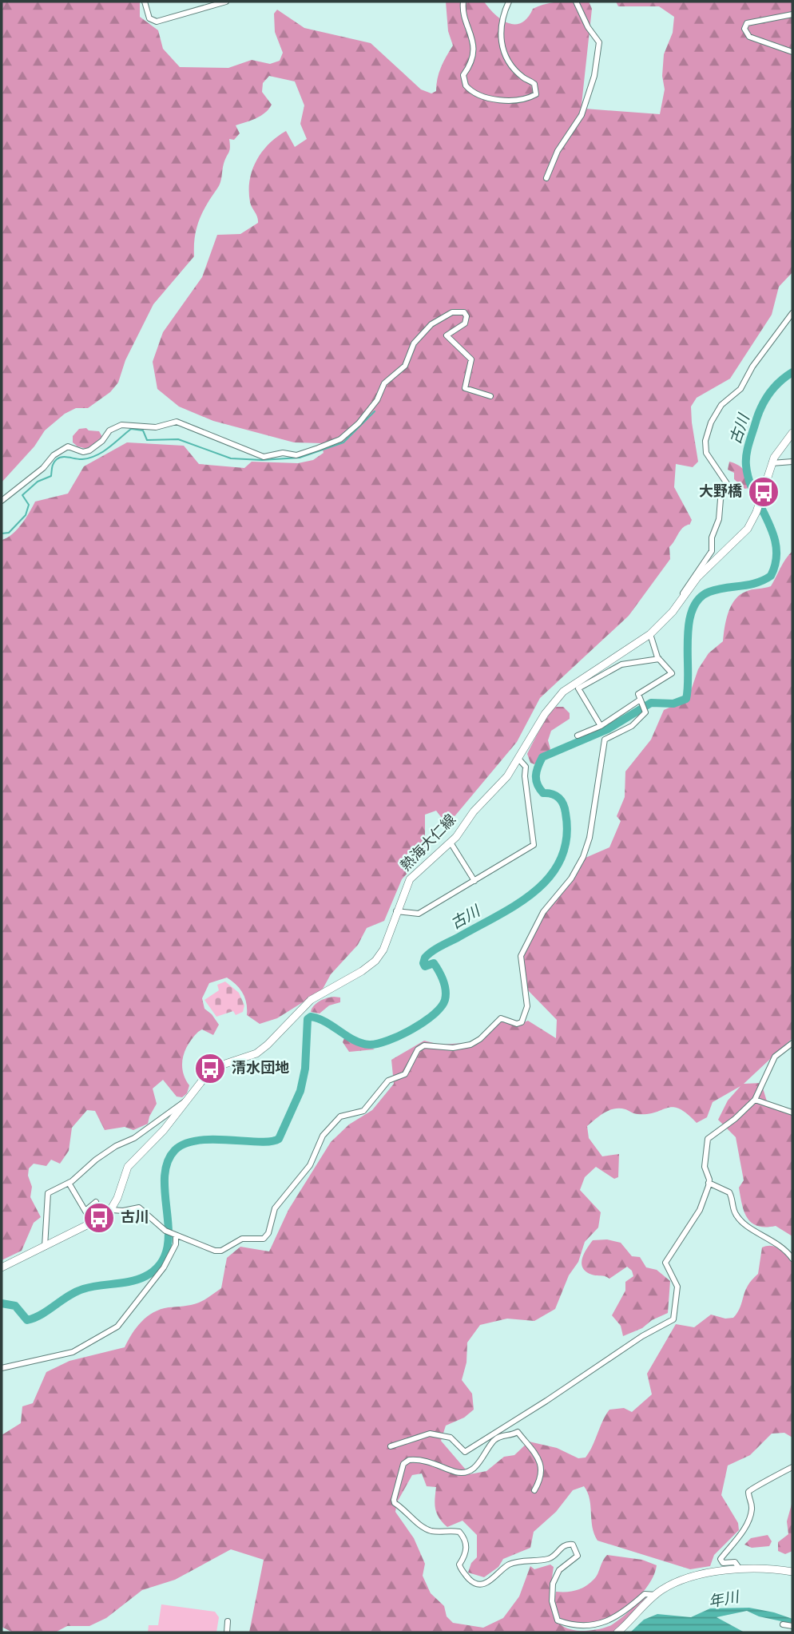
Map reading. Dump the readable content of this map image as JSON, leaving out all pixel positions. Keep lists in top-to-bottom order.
{
  "streets": {
    "main road": ["熱海大仁線"]
  },
  "water": ["古川", "年川"],
  "places": {
    "bus stop": ["大野橋", "清水団地", "古川"]
  }
}
